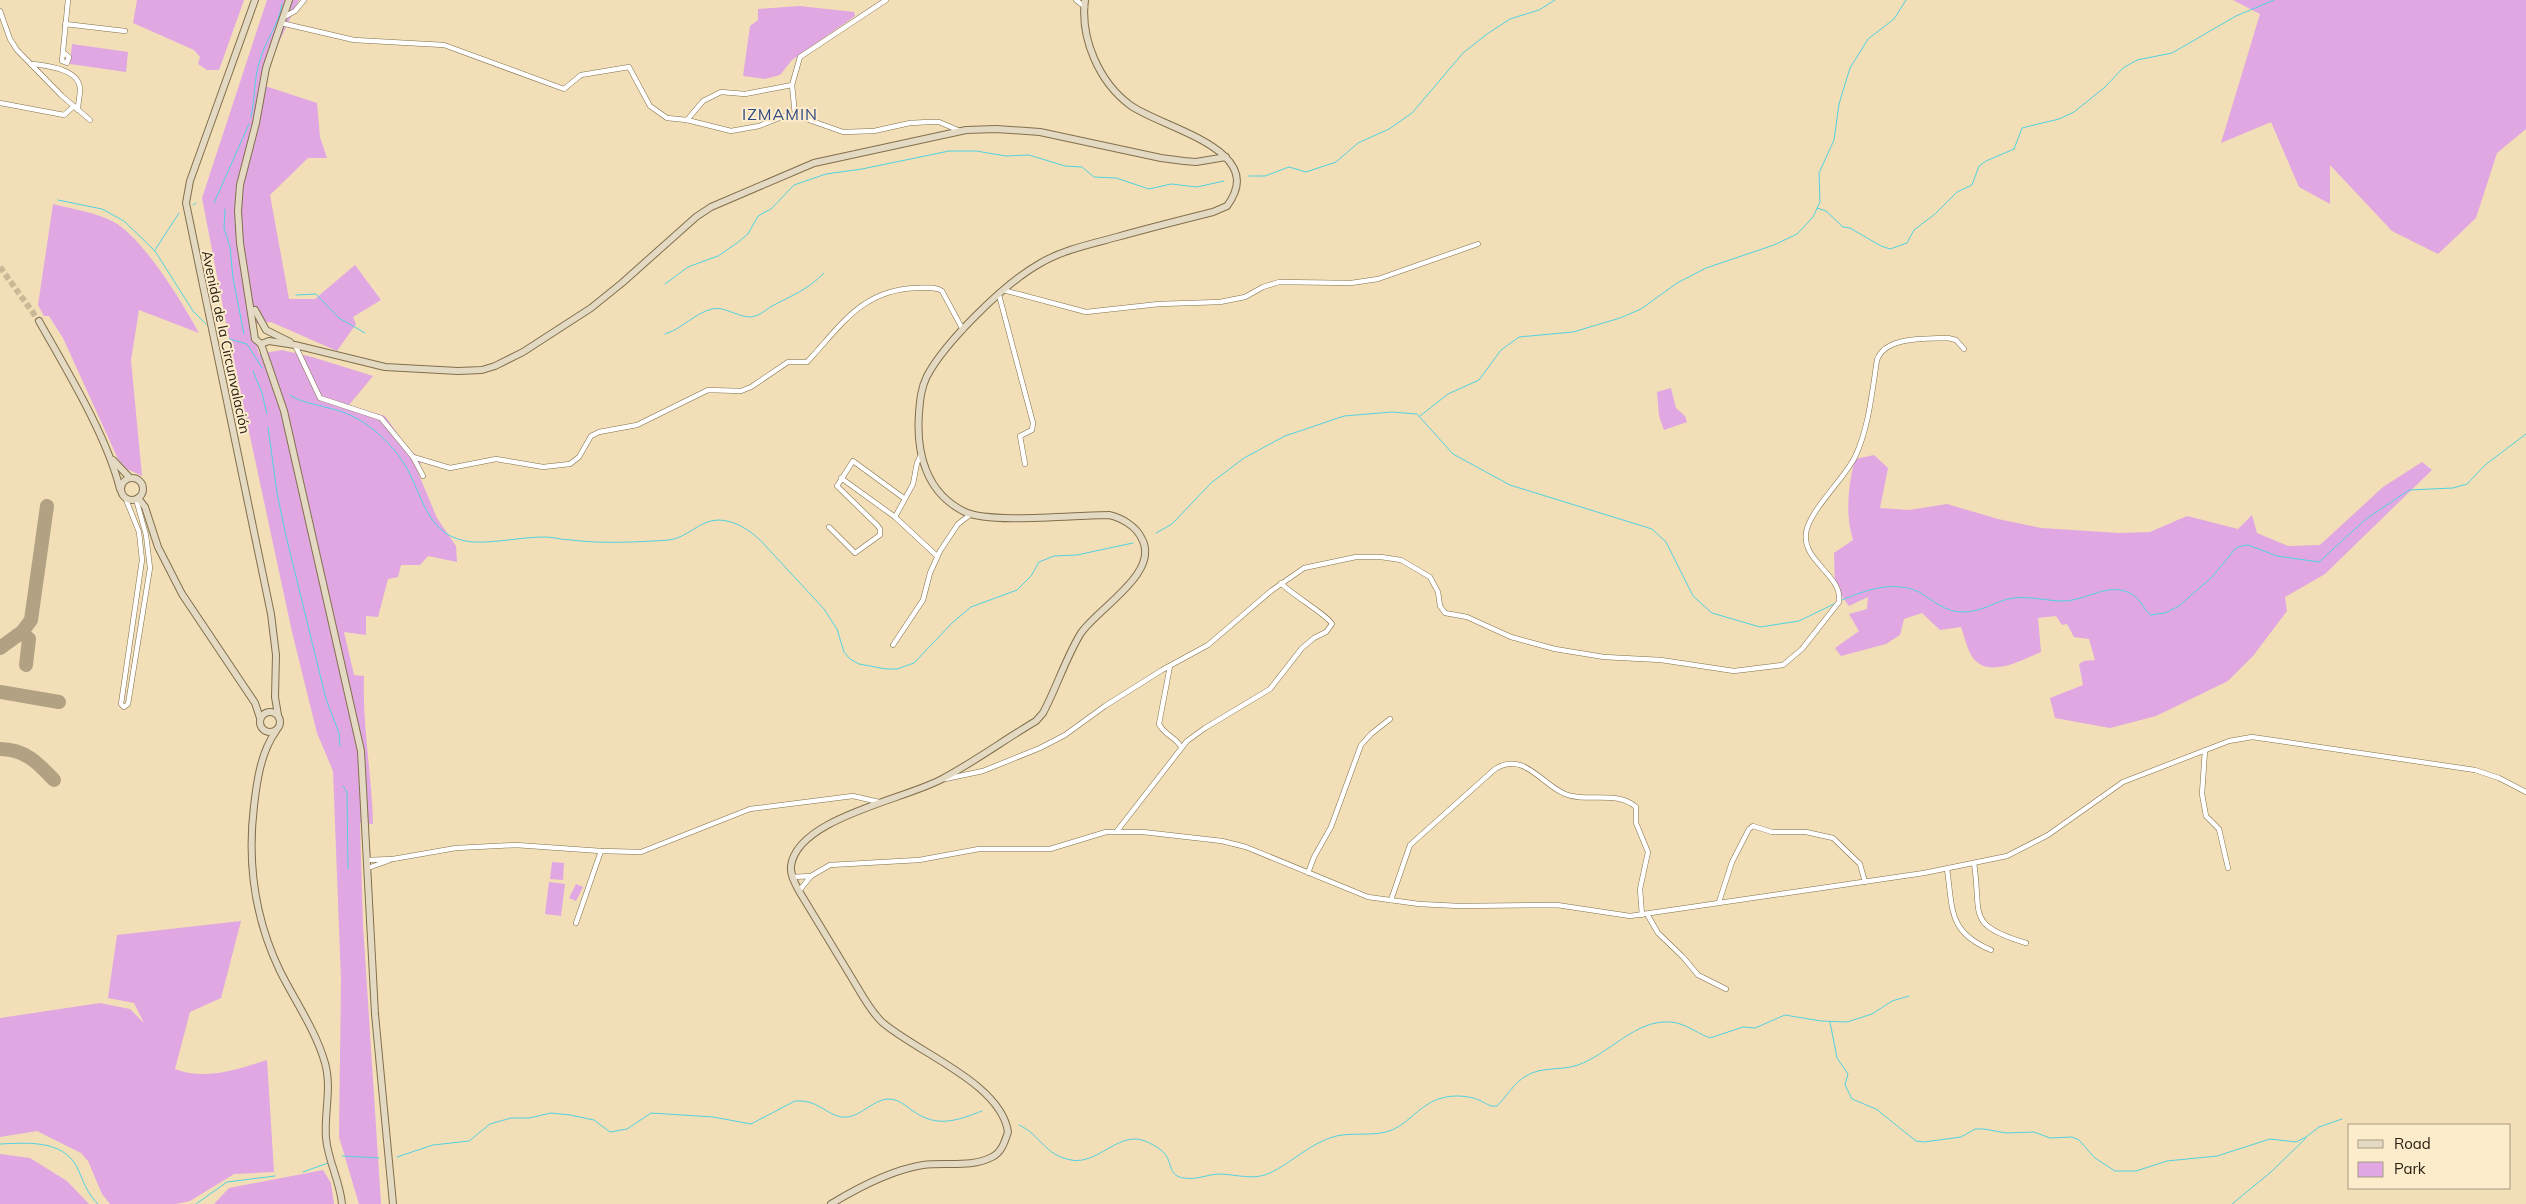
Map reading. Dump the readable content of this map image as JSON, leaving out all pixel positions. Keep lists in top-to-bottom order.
{
  "streets": {
    "street": ["Avenida de la Circunvalación"]
  },
  "districts": ["IZMAMIN"],
  "legend": ["Road", "Park"]
}
